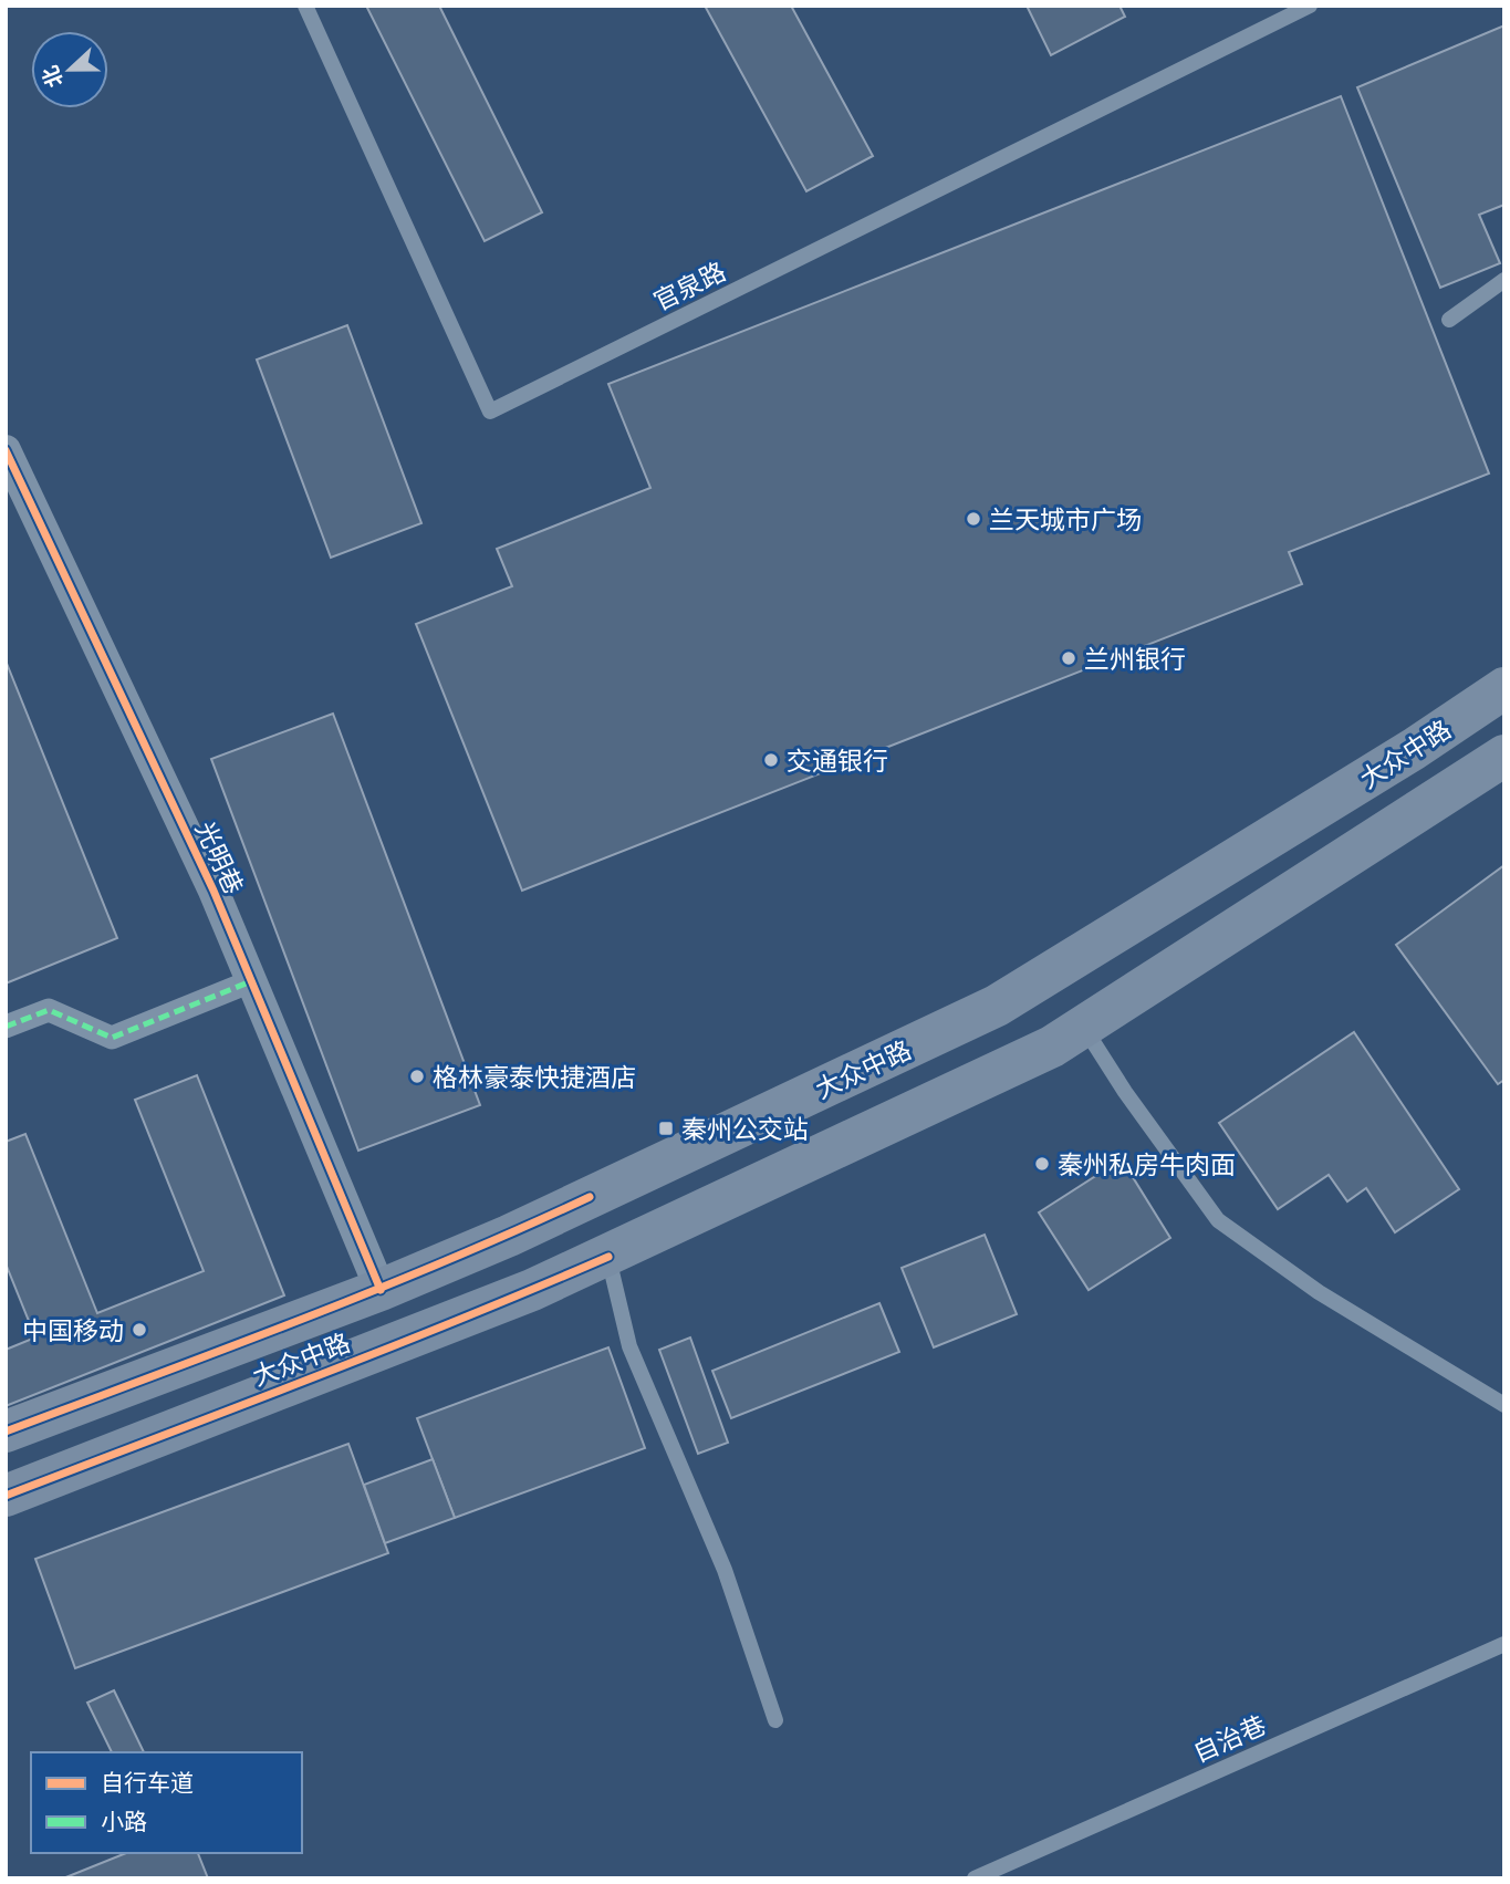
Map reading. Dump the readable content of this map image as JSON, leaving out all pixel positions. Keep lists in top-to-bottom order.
{
  "streets": {
    "main road": ["大众中路"],
    "street": ["光明巷"],
    "lane": ["官泉路", "自治巷"]
  },
  "crossings": [
    ["大众中路", "光明巷"]
  ],
  "places": {
    "other": [
      "兰天城市广场",
      "兰州银行",
      "交通银行",
      "格林豪泰快捷酒店",
      "秦州私房牛肉面",
      "中国移动"
    ],
    "transit": ["秦州公交站"]
  },
  "legend": ["自行车道", "小路"],
  "north": "left"
}
